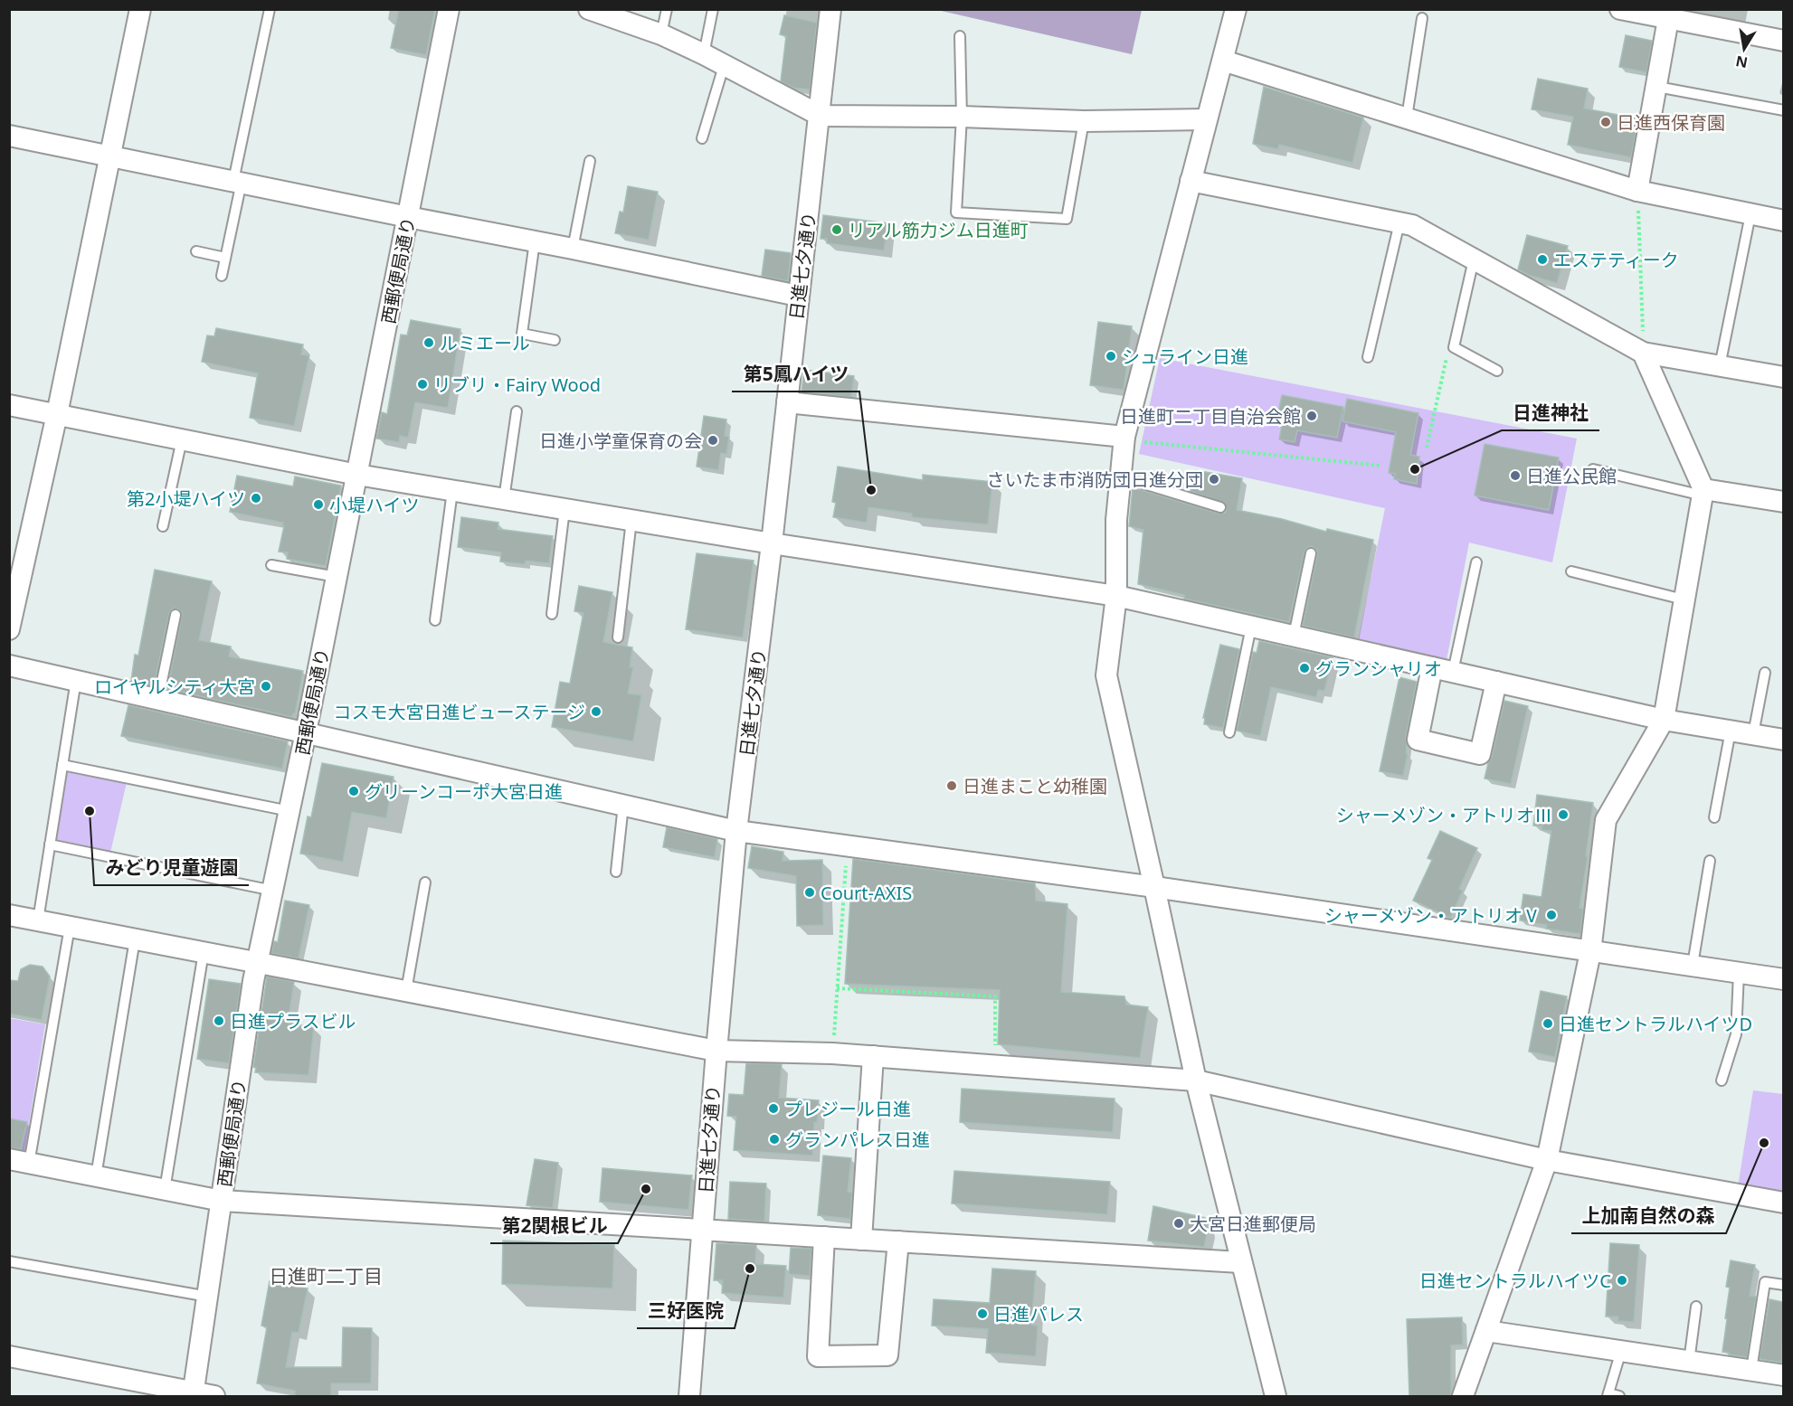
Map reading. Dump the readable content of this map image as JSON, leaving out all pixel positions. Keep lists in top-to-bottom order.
{
  "streets": {
    "street": ["日進七夕通り", "西郵便局通り"]
  },
  "districts": ["日進町二丁目"],
  "places": [
    "日進西保育園",
    "リアル筋力ジム日進町",
    "エステティーク",
    "ルミエール",
    "シュライン日進",
    "リブリ・Fairy Wood",
    "日進町二丁目自治会館",
    "日進小学童保育の会",
    "日進神社",
    "日進公民館",
    "さいたま市消防団日進分団",
    "第5鳳ハイツ",
    "第2小堤ハイツ",
    "小堤ハイツ",
    "グランシャリオ",
    "ロイヤルシティ大宮",
    "コスモ大宮日進ビューステージ",
    "日進まこと幼稚園",
    "グリーンコーポ大宮日進",
    "みどり児童遊園",
    "シャーメゾン・アトリオⅢ",
    "Court-AXIS",
    "シャーメゾン・アトリオⅤ",
    "日進プラスビル",
    "日進セントラルハイツD",
    "プレジール日進",
    "グランパレス日進",
    "上加南自然の森",
    "第2関根ビル",
    "大宮日進郵便局",
    "三好医院",
    "日進セントラルハイツC",
    "日進パレス"
  ],
  "north": "bottom"
}
